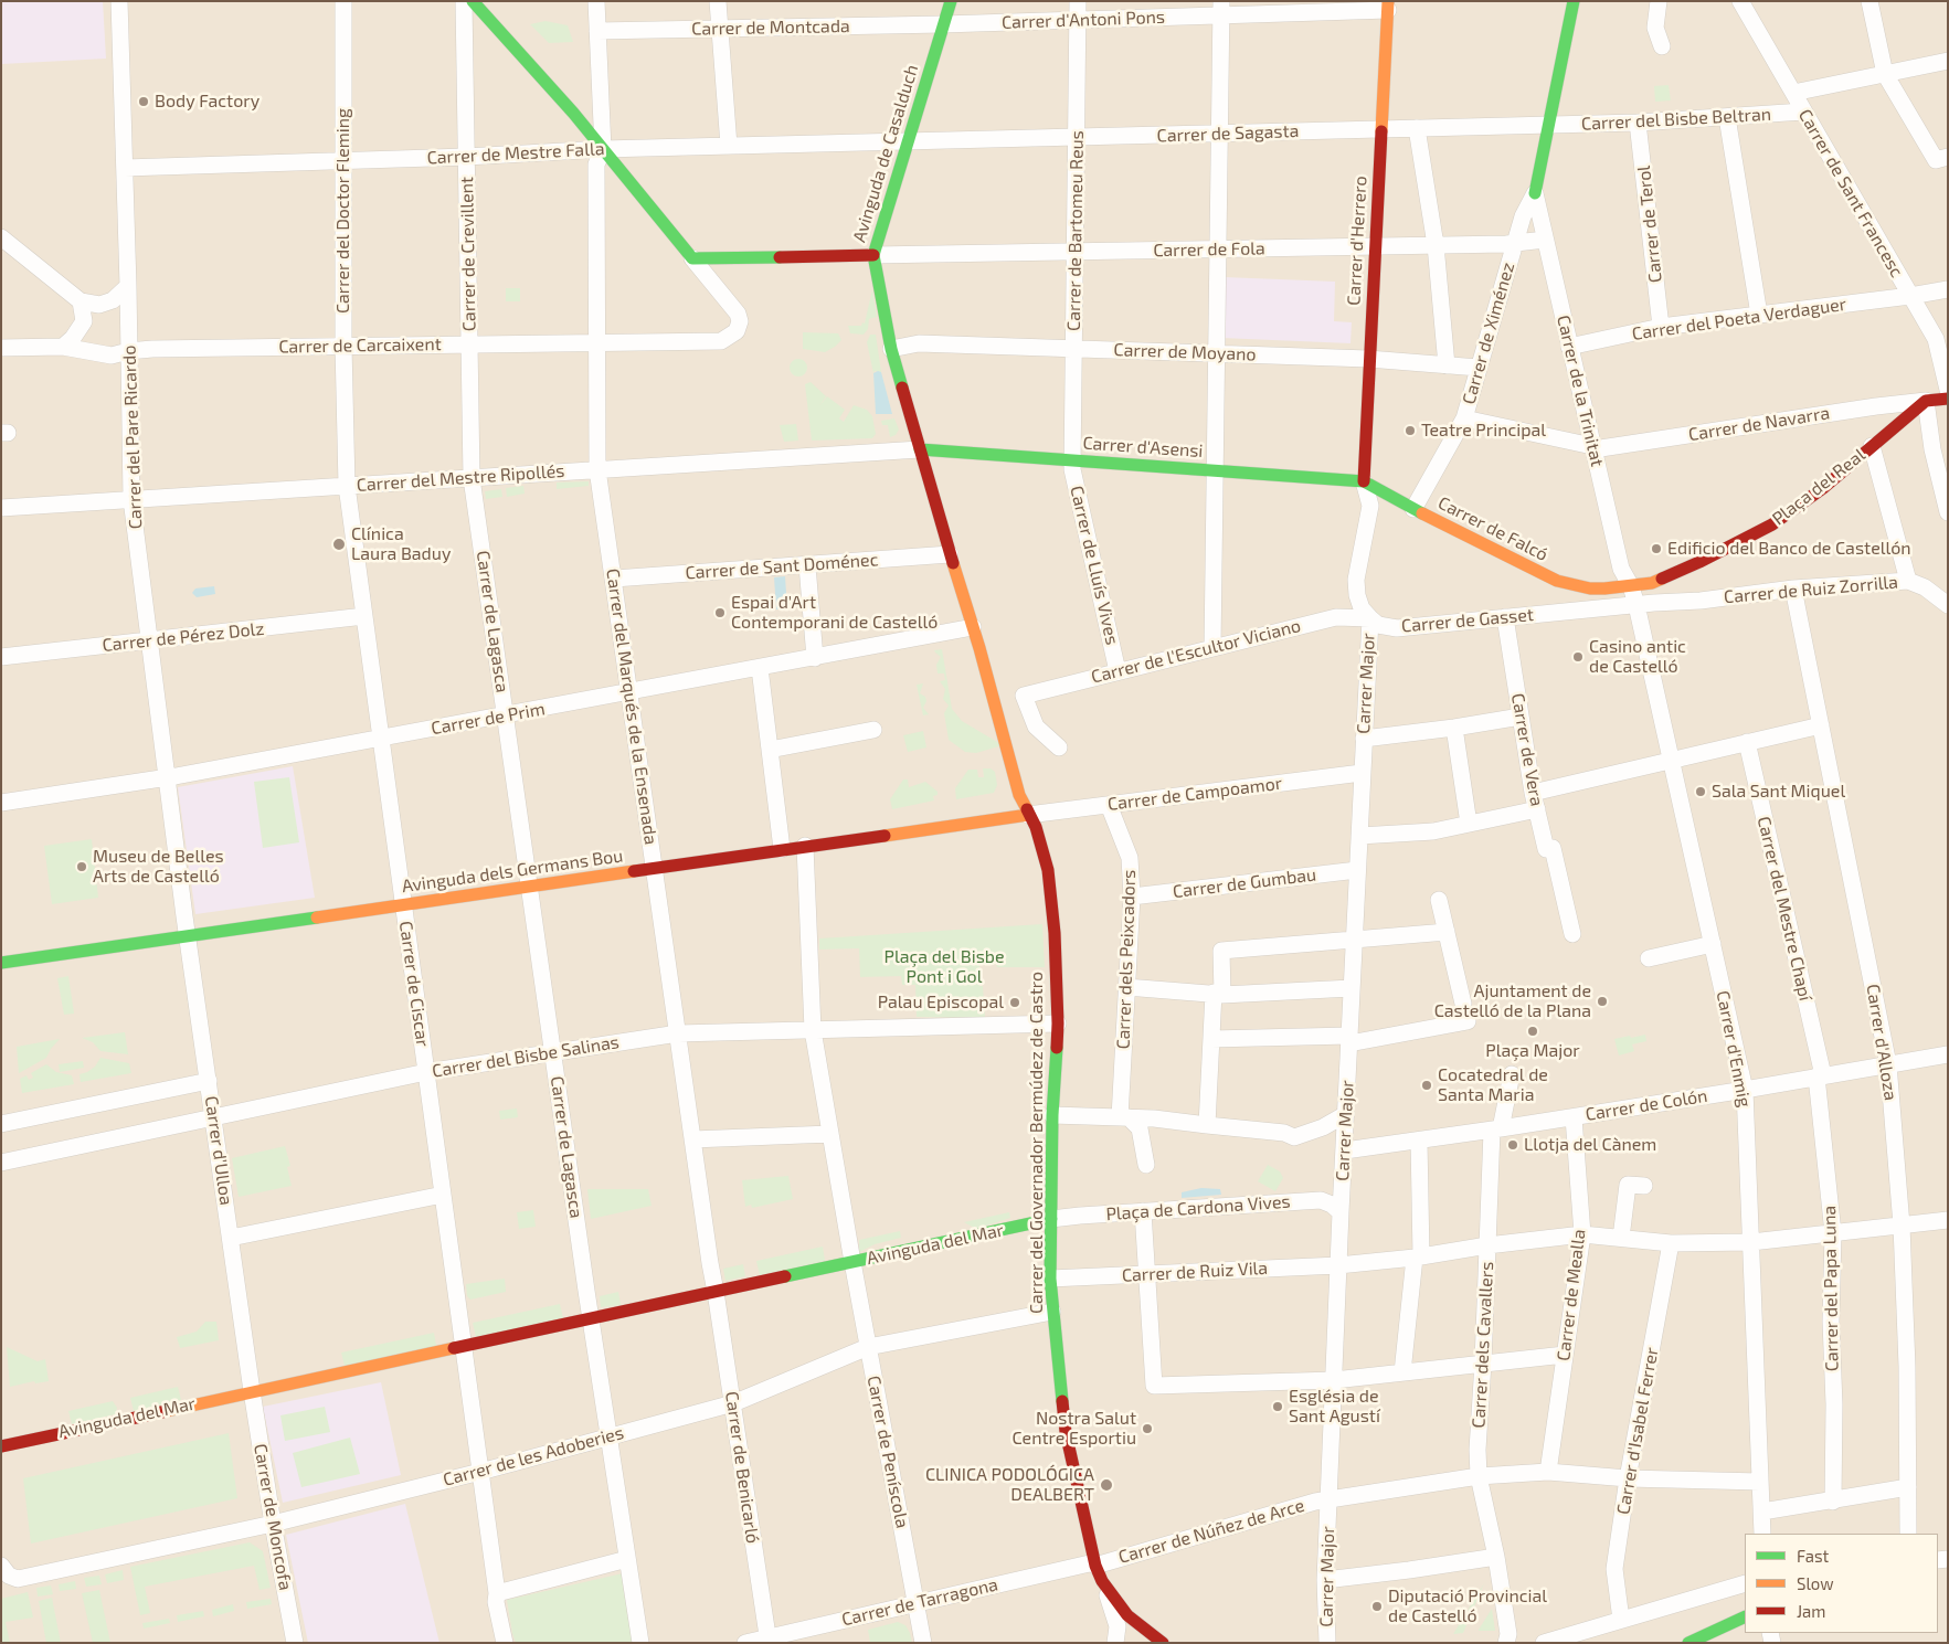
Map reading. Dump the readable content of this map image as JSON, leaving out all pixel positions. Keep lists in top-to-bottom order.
{
  "streets": {
    "street": [
      "Carrer d'Antoni Pons",
      "Carrer de Montcada",
      "Carrer del Bisbe Beltran",
      "Carrer de Sagasta",
      "Carrer de Mestre Falla",
      "Avinguda de Casalduch",
      "Carrer de Sant Francesc",
      "Carrer del Doctor Fleming",
      "Carrer de Terol",
      "Carrer de Bartomeu Reus",
      "Carrer d'Herrero",
      "Carrer de Fola",
      "Carrer de Crevillent",
      "Carrer del Poeta Verdaguer",
      "Carrer de Ximénez",
      "Carrer de Carcaixent",
      "Carrer de Moyano",
      "Carrer de la Trinitat",
      "Carrer de Navarra",
      "Carrer del Pare Ricardo",
      "Carrer d'Asensi",
      "Carrer del Mestre Ripollés",
      "Plaça del Real",
      "Carrer de Falcó",
      "Carrer de Lluís Vives",
      "Carrer de Sant Doménec",
      "Carrer de Ruiz Zorrilla",
      "Carrer de Gasset",
      "Carrer de Lagasca",
      "Carrer de Pérez Dolz",
      "Carrer de l'Escultor Viciano",
      "Carrer Major",
      "Carrer del Marqués de la Ensenada",
      "Carrer de Prim",
      "Carrer de Vera",
      "Carrer de Campoamor",
      "Avinguda dels Germans Bou",
      "Carrer de Gumbau",
      "Carrer del Mestre Chapí",
      "Carrer dels Peixcadors",
      "Carrer de Ciscar",
      "Carrer d'Alloza",
      "Carrer d'Enmig",
      "Carrer del Bisbe Salinas",
      "Carrer de Colón",
      "Carrer del Governador Bermúdez de Castro",
      "Carrer d'Ulloa",
      "Plaça de Cardona Vives",
      "Avinguda del Mar",
      "Carrer de Ruiz Vila",
      "Carrer del Papa Luna",
      "Carrer de Mealla",
      "Carrer dels Cavallers",
      "Carrer d'Isabel Ferrer",
      "Carrer de Peníscola",
      "Carrer de les Adoberies",
      "Carrer de Benicarló",
      "Carrer de Moncofa",
      "Carrer de Núñez de Arce",
      "Carrer de Tarragona"
    ]
  },
  "crossings": [
    ["Carrer d'Antoni Pons", "Carrer de Montcada"],
    ["Carrer d'Antoni Pons", "Avinguda de Casalduch"],
    ["Carrer d'Antoni Pons", "Carrer de Bartomeu Reus"],
    ["Carrer d'Antoni Pons", "Carrer d'Herrero"],
    ["Carrer de Montcada", "Avinguda de Casalduch"],
    ["Carrer de Montcada", "Carrer del Marqués de la Ensenada"],
    ["Carrer del Bisbe Beltran", "Carrer de Sagasta"],
    ["Carrer del Bisbe Beltran", "Carrer de Sant Francesc"],
    ["Carrer del Bisbe Beltran", "Carrer de Terol"],
    ["Carrer del Bisbe Beltran", "Carrer de la Trinitat"],
    ["Carrer de Sagasta", "Carrer de Mestre Falla"],
    ["Carrer de Sagasta", "Avinguda de Casalduch"],
    ["Carrer de Sagasta", "Carrer de Bartomeu Reus"],
    ["Carrer de Sagasta", "Carrer d'Herrero"],
    ["Carrer de Sagasta", "Carrer de la Trinitat"],
    ["Carrer de Mestre Falla", "Avinguda de Casalduch"],
    ["Carrer de Mestre Falla", "Carrer del Doctor Fleming"],
    ["Carrer de Mestre Falla", "Carrer de Crevillent"],
    ["Carrer de Mestre Falla", "Carrer del Pare Ricardo"],
    ["Carrer de Mestre Falla", "Carrer del Marqués de la Ensenada"],
    ["Avinguda de Casalduch", "Carrer de Fola"],
    ["Avinguda de Casalduch", "Carrer de Moyano"],
    ["Avinguda de Casalduch", "Carrer d'Asensi"],
    ["Avinguda de Casalduch", "Carrer del Mestre Ripollés"],
    ["Avinguda de Casalduch", "Carrer de Sant Doménec"],
    ["Avinguda de Casalduch", "Carrer del Governador Bermúdez de Castro"],
    ["Carrer de Sant Francesc", "Carrer del Poeta Verdaguer"],
    ["Carrer del Doctor Fleming", "Carrer de Carcaixent"],
    ["Carrer del Doctor Fleming", "Carrer del Mestre Ripollés"],
    ["Carrer del Doctor Fleming", "Carrer de Ciscar"],
    ["Carrer de Terol", "Carrer del Poeta Verdaguer"],
    ["Carrer de Bartomeu Reus", "Carrer de Fola"],
    ["Carrer de Bartomeu Reus", "Carrer de Moyano"],
    ["Carrer de Bartomeu Reus", "Carrer d'Asensi"],
    ["Carrer de Bartomeu Reus", "Carrer de Lluís Vives"],
    ["Carrer d'Herrero", "Carrer de Fola"],
    ["Carrer d'Herrero", "Carrer de Moyano"],
    ["Carrer d'Herrero", "Carrer d'Asensi"],
    ["Carrer d'Herrero", "Carrer de Falcó"],
    ["Carrer de Fola", "Carrer de Ximénez"],
    ["Carrer de Fola", "Carrer de la Trinitat"],
    ["Carrer de Crevillent", "Carrer de Carcaixent"],
    ["Carrer de Crevillent", "Carrer del Mestre Ripollés"],
    ["Carrer de Crevillent", "Carrer de Lagasca"],
    ["Carrer del Poeta Verdaguer", "Carrer de la Trinitat"],
    ["Carrer de Ximénez", "Carrer de Moyano"],
    ["Carrer de Ximénez", "Carrer de la Trinitat"],
    ["Carrer de Ximénez", "Carrer de Falcó"],
    ["Carrer de Carcaixent", "Carrer del Pare Ricardo"],
    ["Carrer de Carcaixent", "Carrer del Marqués de la Ensenada"],
    ["Carrer de la Trinitat", "Carrer de Navarra"],
    ["Carrer de la Trinitat", "Plaça del Real"],
    ["Carrer de la Trinitat", "Carrer de Falcó"],
    ["Carrer de la Trinitat", "Carrer de Ruiz Zorrilla"],
    ["Carrer de la Trinitat", "Carrer de Gasset"],
    ["Carrer de la Trinitat", "Carrer d'Enmig"],
    ["Carrer del Pare Ricardo", "Carrer del Mestre Ripollés"],
    ["Carrer del Pare Ricardo", "Carrer de Pérez Dolz"],
    ["Carrer del Pare Ricardo", "Carrer de Prim"],
    ["Carrer del Pare Ricardo", "Avinguda dels Germans Bou"],
    ["Carrer del Pare Ricardo", "Carrer d'Ulloa"],
    ["Carrer d'Asensi", "Carrer del Mestre Ripollés"],
    ["Carrer d'Asensi", "Carrer de Falcó"],
    ["Carrer d'Asensi", "Carrer de Lluís Vives"],
    ["Carrer del Mestre Ripollés", "Carrer de Lagasca"],
    ["Carrer del Mestre Ripollés", "Carrer del Marqués de la Ensenada"],
    ["Carrer del Mestre Ripollés", "Carrer de Ciscar"],
    ["Plaça del Real", "Carrer de Falcó"],
    ["Plaça del Real", "Carrer de Ruiz Zorrilla"],
    ["Carrer de Lluís Vives", "Carrer de l'Escultor Viciano"],
    ["Carrer de Sant Doménec", "Carrer del Marqués de la Ensenada"],
    ["Carrer de Sant Doménec", "Carrer del Governador Bermúdez de Castro"],
    ["Carrer de Ruiz Zorrilla", "Carrer de Gasset"],
    ["Carrer de Ruiz Zorrilla", "Carrer d'Alloza"],
    ["Carrer de Ruiz Zorrilla", "Carrer d'Enmig"],
    ["Carrer de Gasset", "Carrer de l'Escultor Viciano"],
    ["Carrer de Gasset", "Carrer Major"],
    ["Carrer de Gasset", "Carrer de Vera"],
    ["Carrer de Gasset", "Carrer d'Enmig"],
    ["Carrer de Lagasca", "Carrer de Prim"],
    ["Carrer de Lagasca", "Avinguda dels Germans Bou"],
    ["Carrer de Lagasca", "Carrer del Bisbe Salinas"],
    ["Carrer de Lagasca", "Avinguda del Mar"],
    ["Carrer de Pérez Dolz", "Carrer de Ciscar"],
    ["Carrer de l'Escultor Viciano", "Carrer Major"],
    ["Carrer Major", "Carrer de Campoamor"],
    ["Carrer Major", "Carrer de Gumbau"],
    ["Carrer Major", "Carrer de Colón"],
    ["Carrer Major", "Plaça de Cardona Vives"],
    ["Carrer Major", "Carrer de Ruiz Vila"],
    ["Carrer Major", "Carrer de Núñez de Arce"],
    ["Carrer del Marqués de la Ensenada", "Carrer de Prim"],
    ["Carrer del Marqués de la Ensenada", "Avinguda dels Germans Bou"],
    ["Carrer del Marqués de la Ensenada", "Carrer del Bisbe Salinas"],
    ["Carrer del Marqués de la Ensenada", "Avinguda del Mar"],
    ["Carrer del Marqués de la Ensenada", "Carrer de Benicarló"],
    ["Carrer de Prim", "Carrer de Ciscar"],
    ["Carrer de Prim", "Carrer del Governador Bermúdez de Castro"],
    ["Carrer de Campoamor", "Avinguda dels Germans Bou"],
    ["Carrer de Campoamor", "Carrer dels Peixcadors"],
    ["Carrer de Campoamor", "Carrer del Governador Bermúdez de Castro"],
    ["Avinguda dels Germans Bou", "Carrer de Ciscar"],
    ["Avinguda dels Germans Bou", "Carrer del Governador Bermúdez de Castro"],
    ["Avinguda dels Germans Bou", "Carrer d'Ulloa"],
    ["Avinguda dels Germans Bou", "Avinguda del Mar"],
    ["Carrer de Gumbau", "Carrer dels Peixcadors"],
    ["Carrer del Mestre Chapí", "Carrer de Colón"],
    ["Carrer del Mestre Chapí", "Carrer del Papa Luna"],
    ["Carrer de Ciscar", "Carrer del Bisbe Salinas"],
    ["Carrer de Ciscar", "Avinguda del Mar"],
    ["Carrer d'Alloza", "Carrer de Colón"],
    ["Carrer d'Alloza", "Carrer de Ruiz Vila"],
    ["Carrer d'Enmig", "Carrer de Colón"],
    ["Carrer d'Enmig", "Carrer de Ruiz Vila"],
    ["Carrer d'Enmig", "Carrer de Núñez de Arce"],
    ["Carrer del Bisbe Salinas", "Carrer del Governador Bermúdez de Castro"],
    ["Carrer del Bisbe Salinas", "Carrer d'Ulloa"],
    ["Carrer del Bisbe Salinas", "Avinguda del Mar"],
    ["Carrer de Colón", "Carrer del Papa Luna"],
    ["Carrer de Colón", "Carrer de Mealla"],
    ["Carrer de Colón", "Carrer dels Cavallers"],
    ["Carrer del Governador Bermúdez de Castro", "Plaça de Cardona Vives"],
    ["Carrer del Governador Bermúdez de Castro", "Avinguda del Mar"],
    ["Carrer del Governador Bermúdez de Castro", "Carrer de Ruiz Vila"],
    ["Carrer del Governador Bermúdez de Castro", "Carrer de les Adoberies"],
    ["Carrer del Governador Bermúdez de Castro", "Carrer de Núñez de Arce"],
    ["Carrer del Governador Bermúdez de Castro", "Carrer de Tarragona"],
    ["Carrer d'Ulloa", "Avinguda del Mar"],
    ["Carrer d'Ulloa", "Carrer de Moncofa"],
    ["Plaça de Cardona Vives", "Avinguda del Mar"],
    ["Avinguda del Mar", "Carrer de Peníscola"],
    ["Avinguda del Mar", "Carrer de Benicarló"],
    ["Avinguda del Mar", "Carrer de Moncofa"],
    ["Carrer de Ruiz Vila", "Carrer del Papa Luna"],
    ["Carrer de Ruiz Vila", "Carrer de Mealla"],
    ["Carrer de Ruiz Vila", "Carrer dels Cavallers"],
    ["Carrer de Ruiz Vila", "Carrer d'Isabel Ferrer"],
    ["Carrer de Mealla", "Carrer de Núñez de Arce"],
    ["Carrer dels Cavallers", "Carrer de Núñez de Arce"],
    ["Carrer d'Isabel Ferrer", "Carrer de Núñez de Arce"],
    ["Carrer de Peníscola", "Carrer de les Adoberies"],
    ["Carrer de Peníscola", "Carrer de Tarragona"],
    ["Carrer de les Adoberies", "Carrer de Benicarló"],
    ["Carrer de les Adoberies", "Carrer de Moncofa"],
    ["Carrer de Benicarló", "Carrer de Tarragona"],
    ["Carrer de Núñez de Arce", "Carrer de Tarragona"]
  ],
  "parks": ["Plaça del Bisbe Pont i Gol"],
  "places": [
    "Body Factory",
    "Teatre Principal",
    "Clínica Laura Baduy",
    "Edificio del Banco de Castellón",
    "Espai d'Art Contemporani de Castelló",
    "Casino antic de Castelló",
    "Sala Sant Miquel",
    "Museu de Belles Arts de Castelló",
    "Ajuntament de Castelló de la Plana",
    "Palau Episcopal",
    "Plaça Major",
    "Cocatedral de Santa Maria",
    "Llotja del Cànem",
    "Església de Sant Agustí",
    "Nostra Salut Centre Esportiu",
    "CLINICA PODOLÓGICA DEALBERT",
    "Diputació Provincial de Castelló"
  ],
  "legend": ["Fast", "Slow", "Jam"]
}
